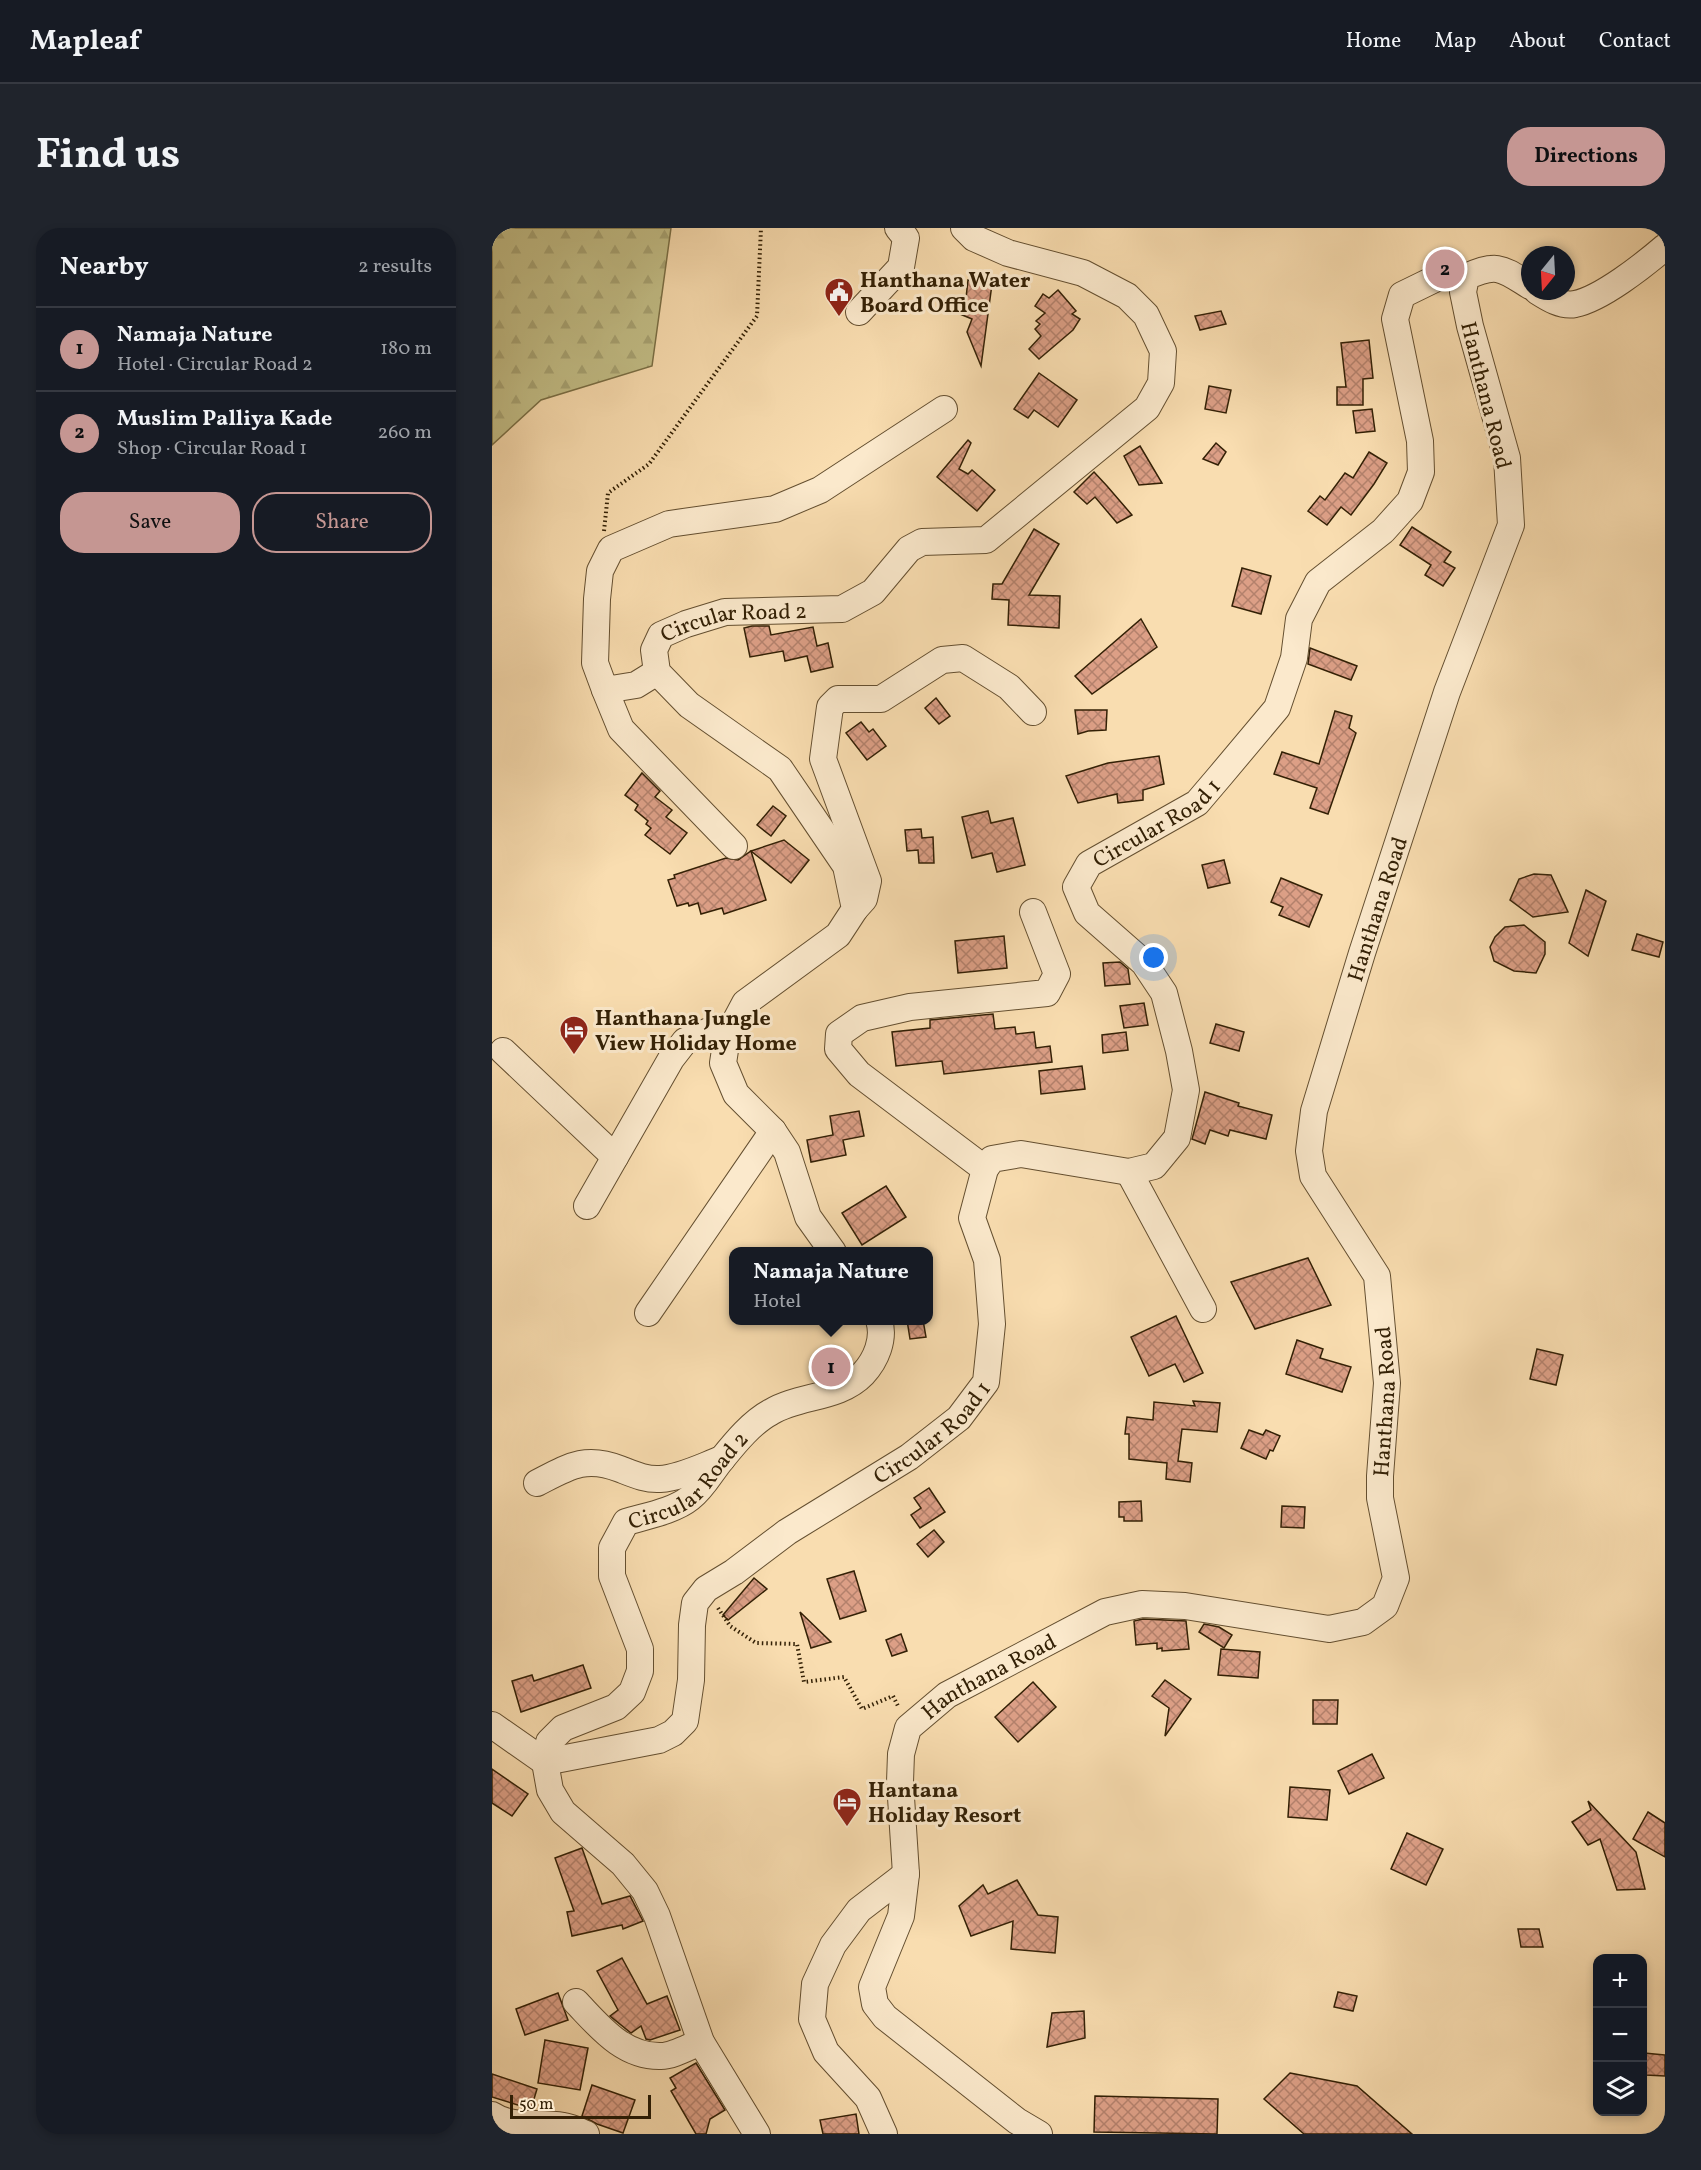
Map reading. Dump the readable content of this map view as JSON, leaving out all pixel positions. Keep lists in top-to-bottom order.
{
  "streets": {
    "street": ["Hanthana Road", "Circular Road 2", "Circular Road 1"]
  },
  "crossings": [
    ["Hanthana Road", "Circular Road 1"]
  ],
  "places": {
    "public building": ["Hanthana Water Board Office"],
    "hotel": ["Hanthana Jungle View Holiday Home", "Hantana Holiday Resort"]
  },
  "scale_bar": "50 m",
  "north": "bottom",
  "page": {
    "header": "Mapleaf",
    "nav": [
      "Home",
      "Map",
      "About",
      "Contact"
    ],
    "title": "Find us",
    "buttons": [
      "Directions",
      ["Save", "Share"]
    ],
    "heading": ["Nearby", "2 results"],
    "pins": ["2", "1"],
    "list": [
      {
        "mark": "1",
        "name": "Namaja Nature",
        "note": "Hotel · Circular Road 2",
        "value": "180 m"
      },
      {
        "mark": "2",
        "name": "Muslim Palliya Kade",
        "note": "Shop · Circular Road 1",
        "value": "260 m"
      }
    ],
    "popup": ["Namaja Nature", "Hotel"],
    "map_buttons": ["+", "−"],
    "scale": "50 m"
  }
}
